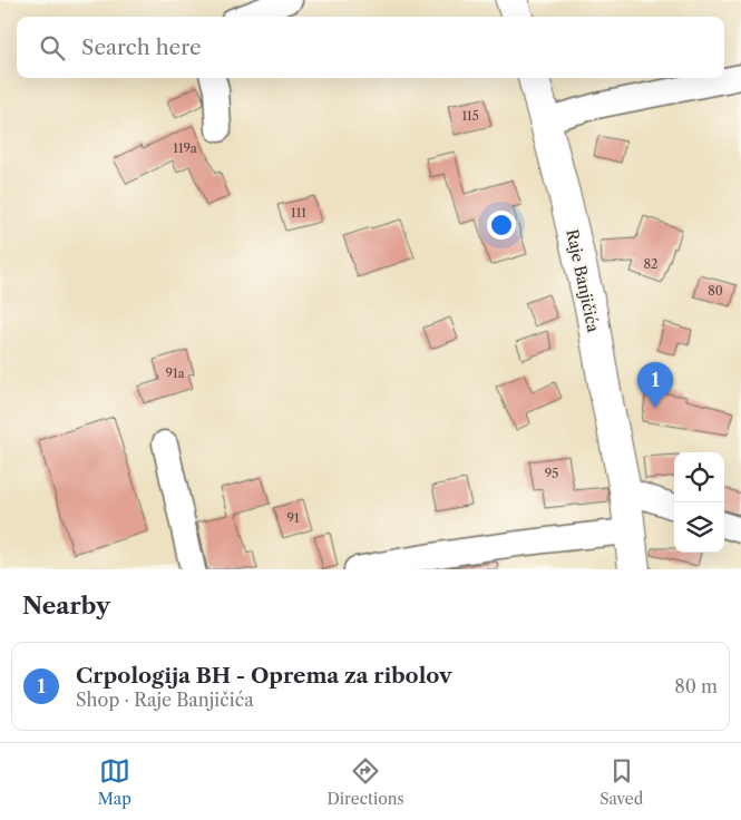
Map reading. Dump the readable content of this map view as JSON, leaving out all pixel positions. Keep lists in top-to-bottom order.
{
  "streets": {
    "main road": ["Raje Banjičića"]
  },
  "house_numbers": [
    "115",
    "119a",
    "111",
    "82",
    "80",
    "91a",
    "95",
    "91"
  ],
  "page": {
    "search": "Search here",
    "pins": "1",
    "heading": "Nearby",
    "list": [
      {
        "mark": "1",
        "name": "Crpologija BH - Oprema za ribolov",
        "note": "Shop · Raje Banjičića",
        "value": "80 m"
      }
    ],
    "nav": ["Map", "Directions", "Saved"]
  }
}
